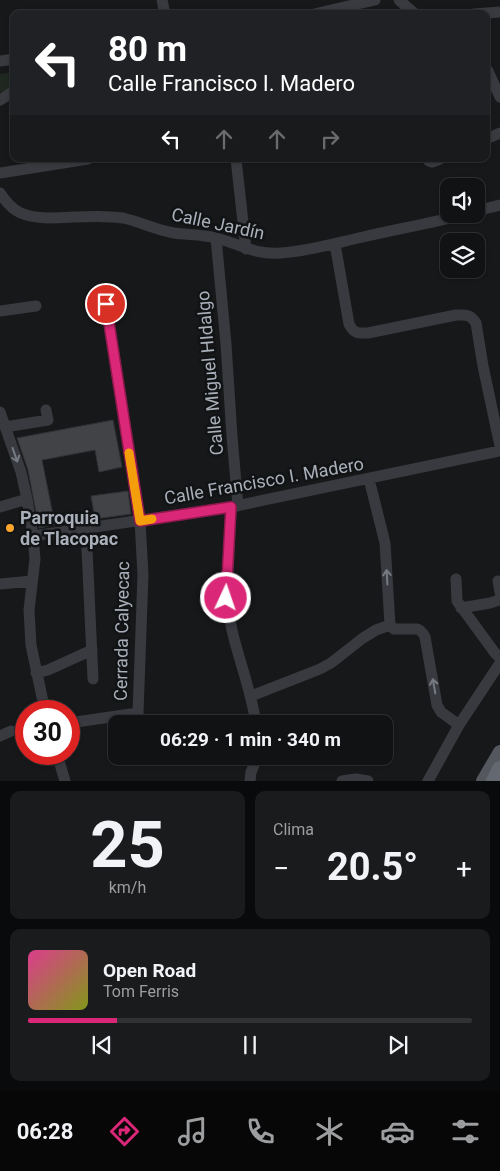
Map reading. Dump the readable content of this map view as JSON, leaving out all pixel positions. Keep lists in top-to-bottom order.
{
  "streets": {
    "street": [
      "Calle Jardín",
      "Calle Miguel HIdalgo",
      "Calle Francisco I. Madero",
      "Cerrada Calyecac"
    ]
  },
  "crossings": [
    ["Calle Jardín", "Calle Miguel HIdalgo"],
    ["Calle Miguel HIdalgo", "Calle Francisco I. Madero"],
    ["Calle Francisco I. Madero", "Cerrada Calyecac"]
  ],
  "places": ["Parroquia de Tlacopac"],
  "page": {
    "turn": ["80 m", "Calle Francisco I. Madero"],
    "limit": "30",
    "trip": "06:29 · 1 min · 340 m",
    "tile": [
      ["25", "km/h"],
      "Clima"
    ],
    "heat": ["−", "20.5°", "+"],
    "song": ["Open Road", "Tom Ferris"],
    "tabs": "06:28"
  }
}
